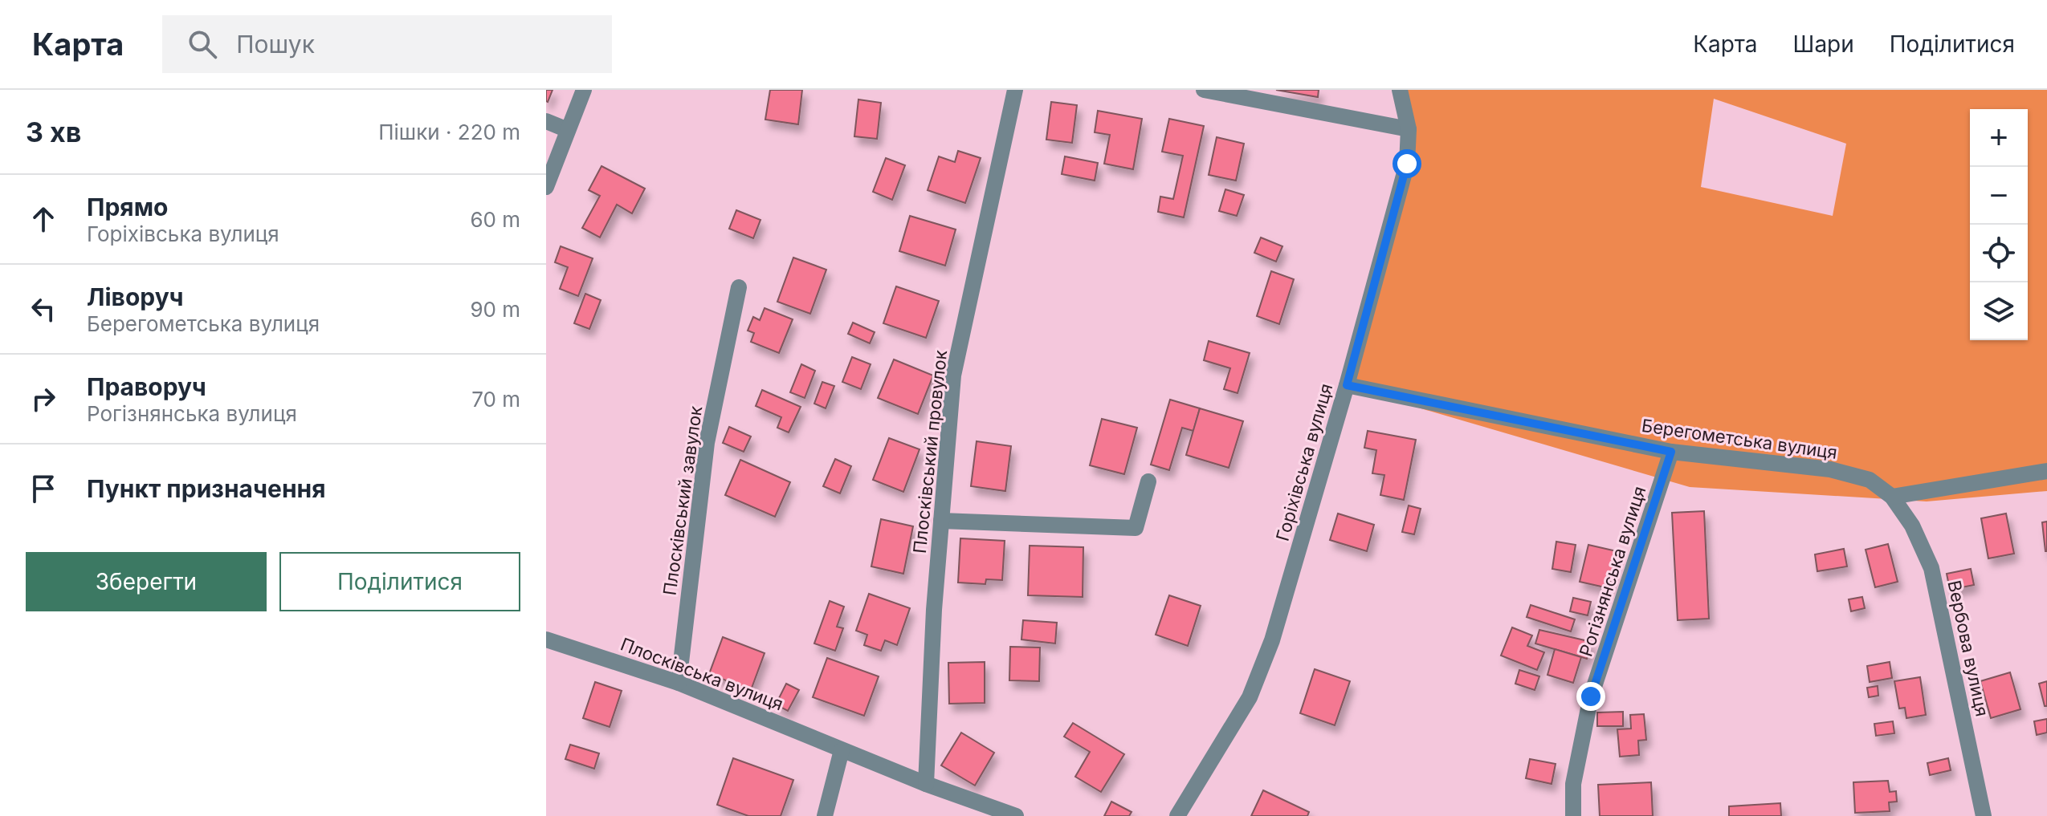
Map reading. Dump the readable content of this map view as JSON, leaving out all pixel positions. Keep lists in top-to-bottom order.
{
  "streets": {
    "street": [
      "Берегометська вулиця",
      "Плосківський провулок",
      "Горіхівська вулиця",
      "Плосківський завулок",
      "Рогізнянська вулиця",
      "Вербова вулиця",
      "Плосківська вулиця"
    ]
  },
  "crossings": [
    ["Берегометська вулиця", "Горіхівська вулиця"],
    ["Берегометська вулиця", "Рогізнянська вулиця"],
    ["Берегометська вулиця", "Вербова вулиця"],
    ["Плосківський провулок", "Плосківська вулиця"],
    ["Плосківський завулок", "Плосківська вулиця"]
  ],
  "page": {
    "header": "Карта",
    "search": "Пошук",
    "nav": ["Карта", "Шари", "Поділитися"],
    "heading": ["3 хв", "Пішки · 220 m"],
    "map_buttons": ["+", "−"],
    "list": [
      ["Прямо", "Горіхівська вулиця", "60 m"],
      ["Ліворуч", "Берегометська вулиця", "90 m"],
      ["Праворуч", "Рогізнянська вулиця", "70 m"],
      "Пункт призначення"
    ],
    "buttons": ["Зберегти", "Поділитися"]
  }
}
